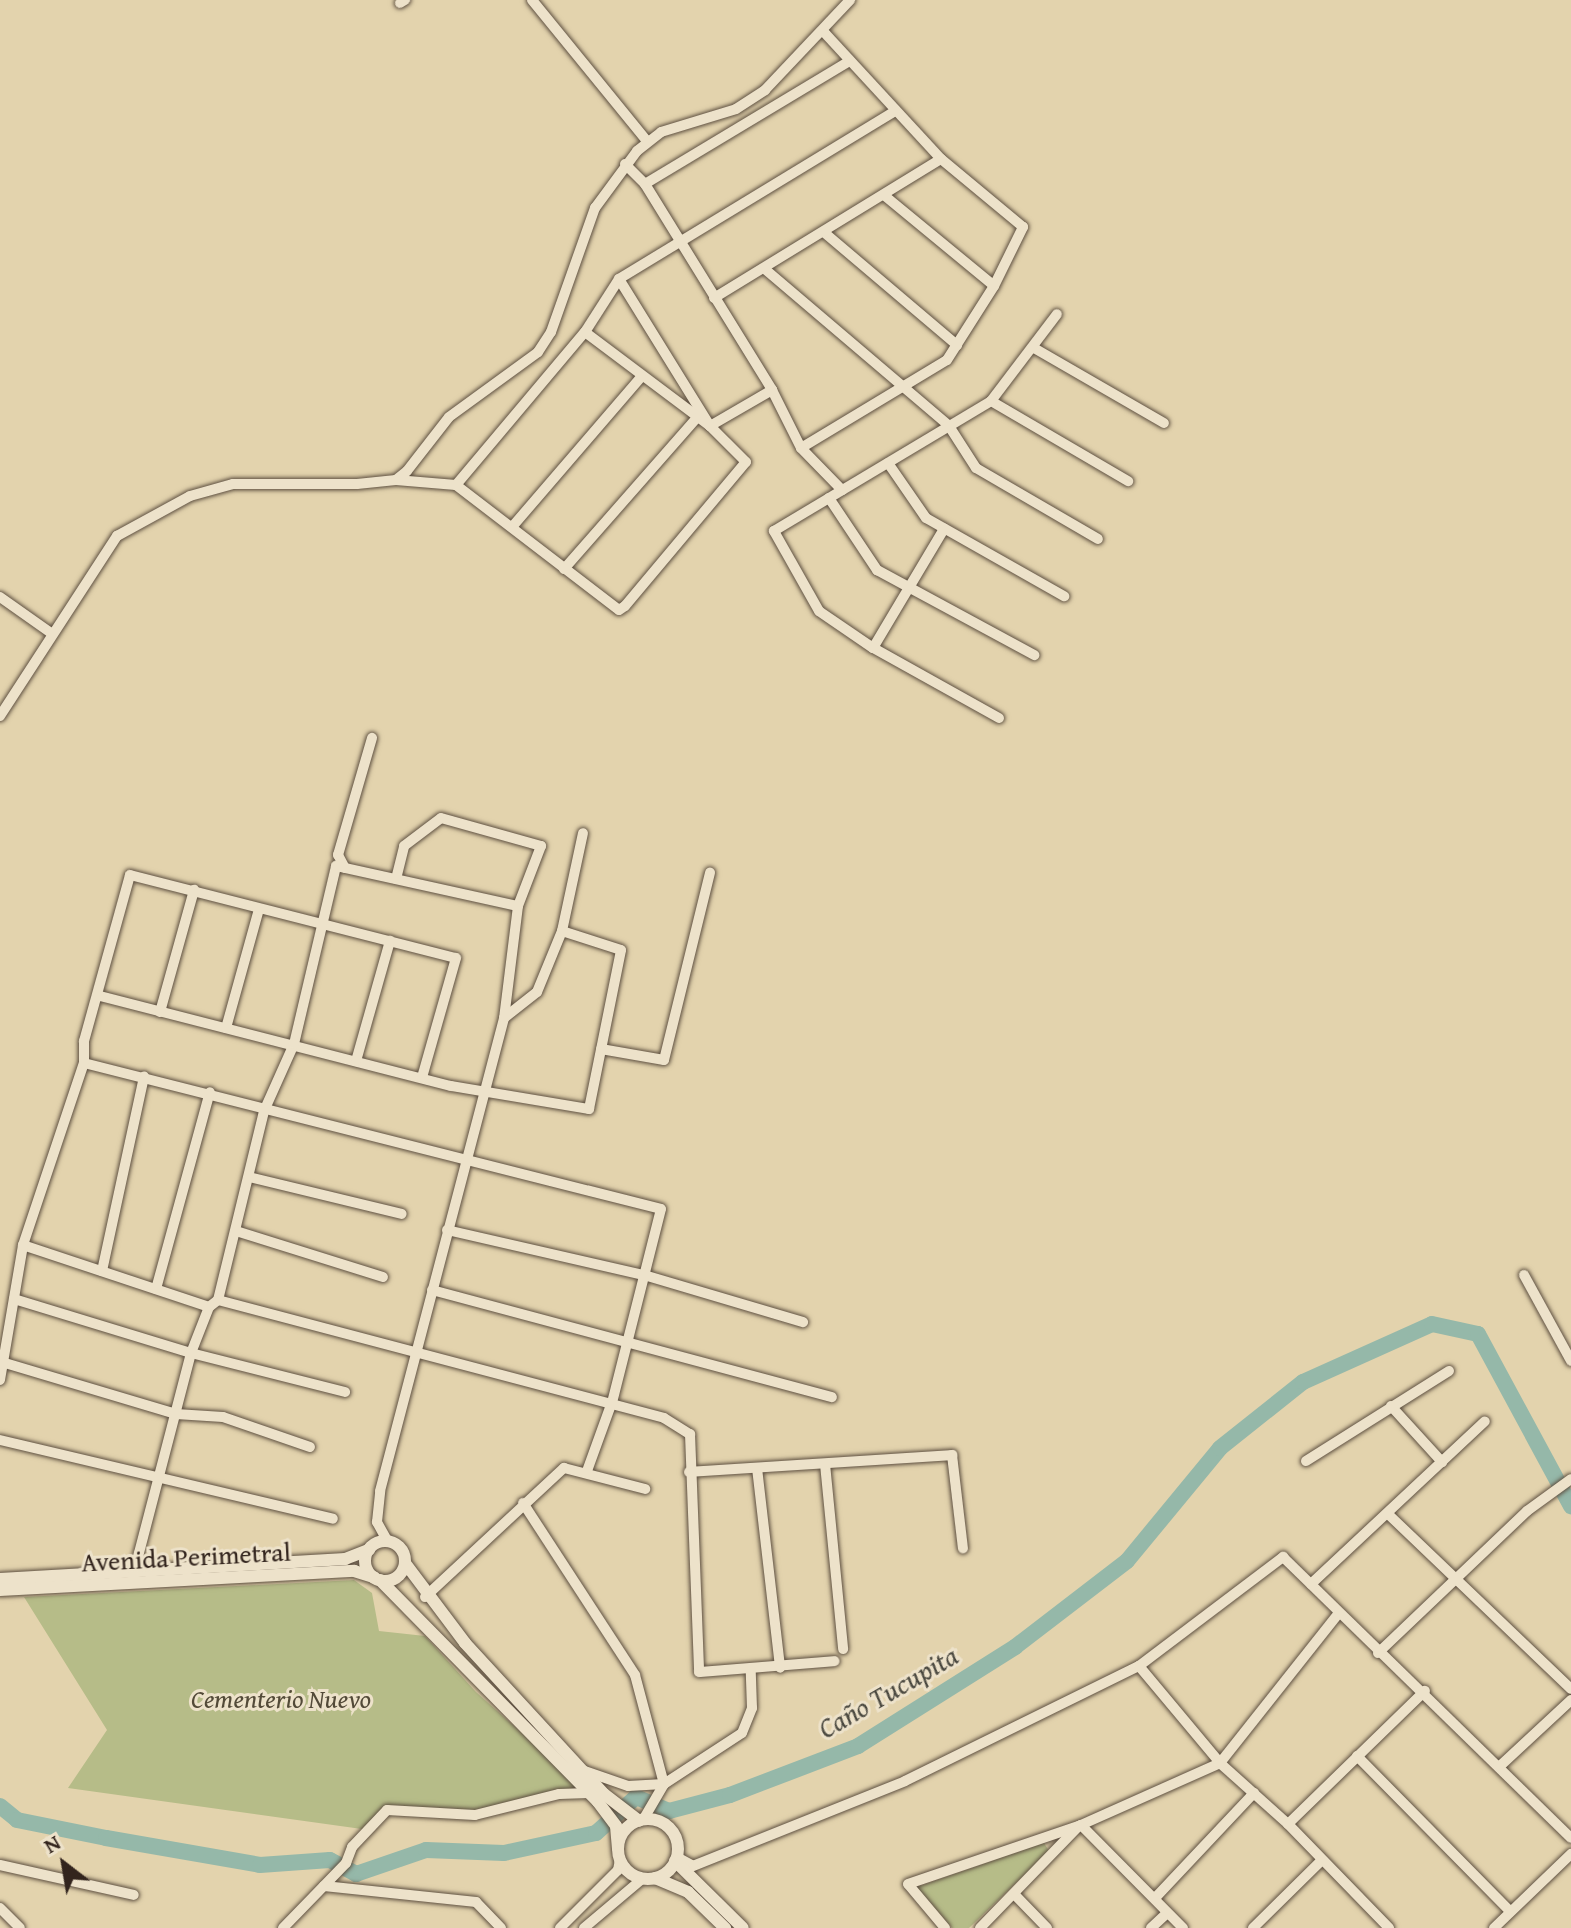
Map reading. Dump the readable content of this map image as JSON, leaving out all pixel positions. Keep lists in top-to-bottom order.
{
  "streets": {
    "street": ["Avenida Perimetral"]
  },
  "water": ["Caño Tucupita"],
  "parks": ["Cementerio Nuevo"],
  "north": "top left"
}
